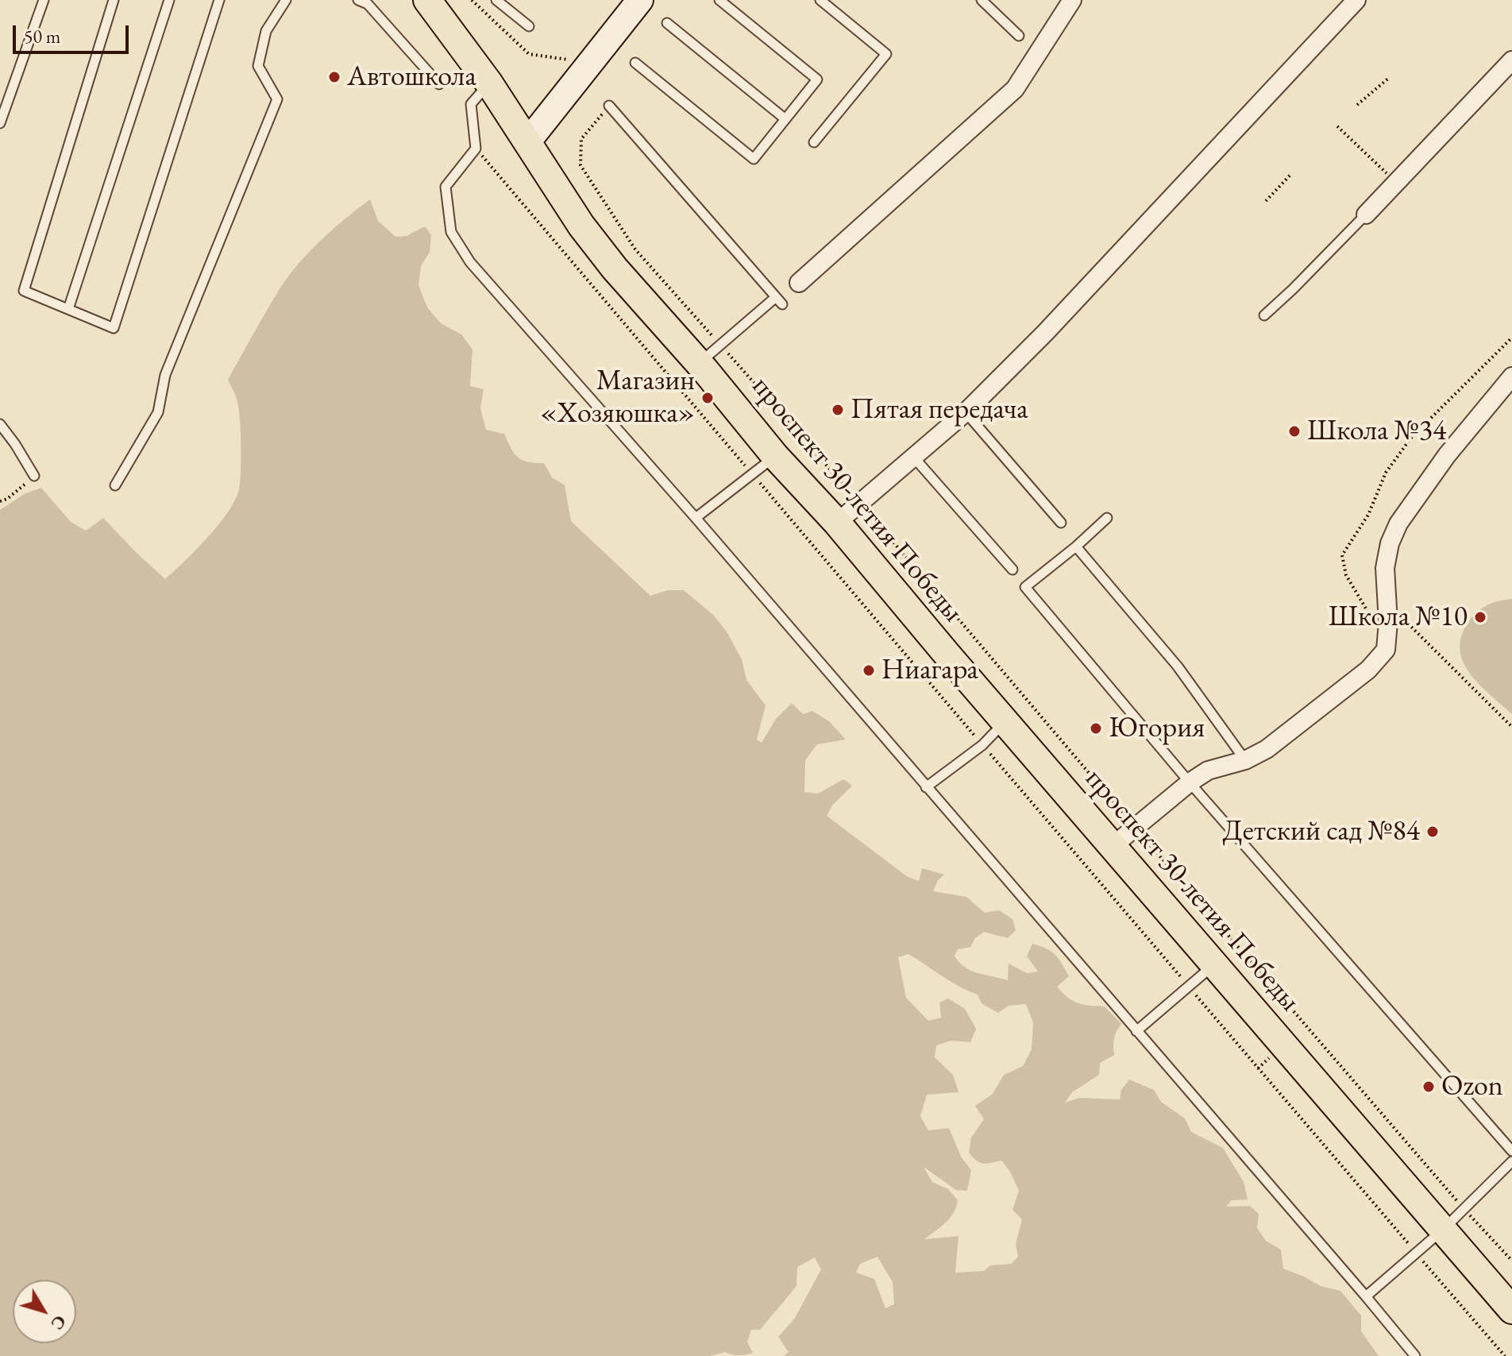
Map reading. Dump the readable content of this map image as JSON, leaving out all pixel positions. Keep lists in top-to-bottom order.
{
  "streets": {
    "main road": ["проспект 30-летия Победы"]
  },
  "places": [
    "Автошкола",
    "Магазин «Хозяюшка»",
    "Пятая передача",
    "Школа №34",
    "Школа №10",
    "Ниагара",
    "Югория",
    "Детский сад №84",
    "Ozon"
  ],
  "scale_bar": "50 m",
  "north": "bottom right"
}
